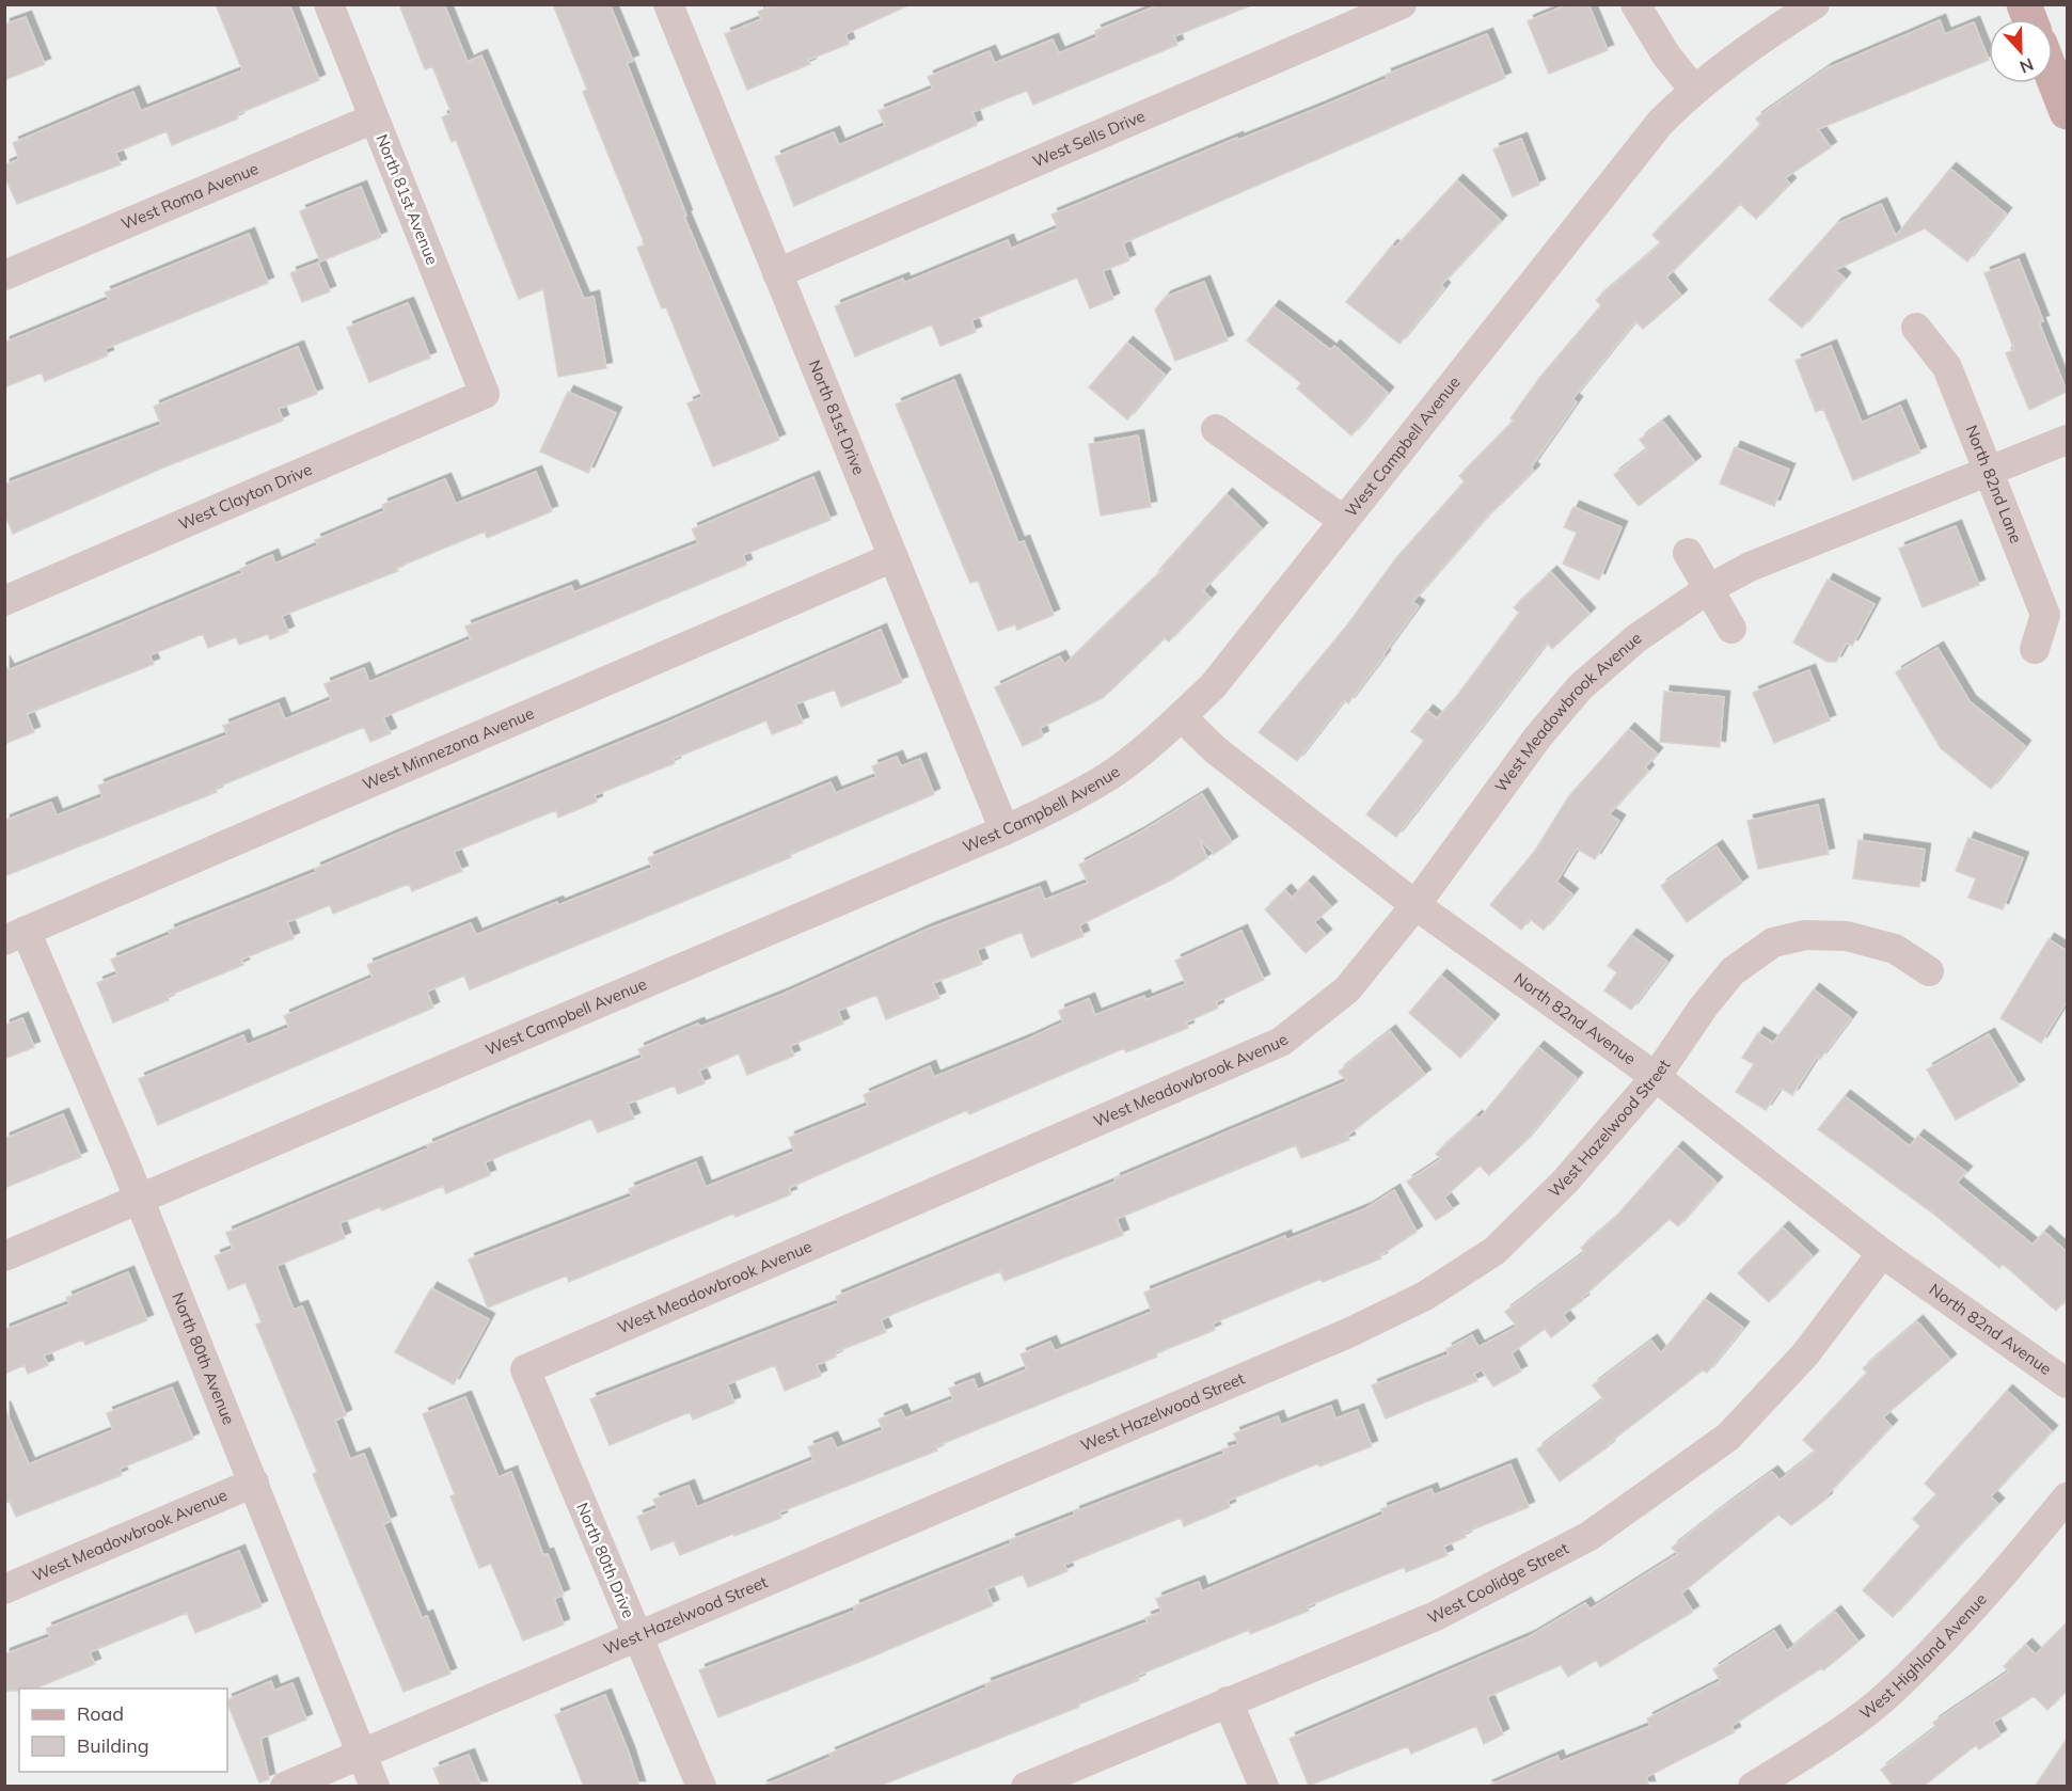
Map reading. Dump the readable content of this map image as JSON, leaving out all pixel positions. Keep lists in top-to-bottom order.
{
  "streets": {
    "street": [
      "West Sells Drive",
      "West Roma Avenue",
      "North 81st Avenue",
      "North 81st Drive",
      "West Campbell Avenue",
      "North 82nd Lane",
      "West Clayton Drive",
      "West Meadowbrook Avenue",
      "West Minnezona Avenue",
      "North 82nd Avenue",
      "West Hazelwood Street",
      "North 80th Avenue",
      "North 80th Drive",
      "West Coolidge Street",
      "West Highland Avenue"
    ]
  },
  "crossings": [
    ["West Sells Drive", "North 81st Drive"],
    ["West Roma Avenue", "North 81st Avenue"],
    ["North 81st Avenue", "West Clayton Drive"],
    ["North 81st Drive", "West Campbell Avenue"],
    ["North 81st Drive", "West Minnezona Avenue"],
    ["West Campbell Avenue", "North 82nd Avenue"],
    ["West Campbell Avenue", "North 80th Avenue"],
    ["North 82nd Lane", "West Meadowbrook Avenue"],
    ["West Meadowbrook Avenue", "North 82nd Avenue"],
    ["West Meadowbrook Avenue", "North 80th Avenue"],
    ["West Meadowbrook Avenue", "North 80th Drive"],
    ["West Minnezona Avenue", "North 80th Avenue"],
    ["North 82nd Avenue", "West Hazelwood Street"],
    ["North 82nd Avenue", "West Coolidge Street"],
    ["West Hazelwood Street", "North 80th Avenue"],
    ["West Hazelwood Street", "North 80th Drive"]
  ],
  "legend": ["Road", "Building"],
  "north": "bottom"
}
